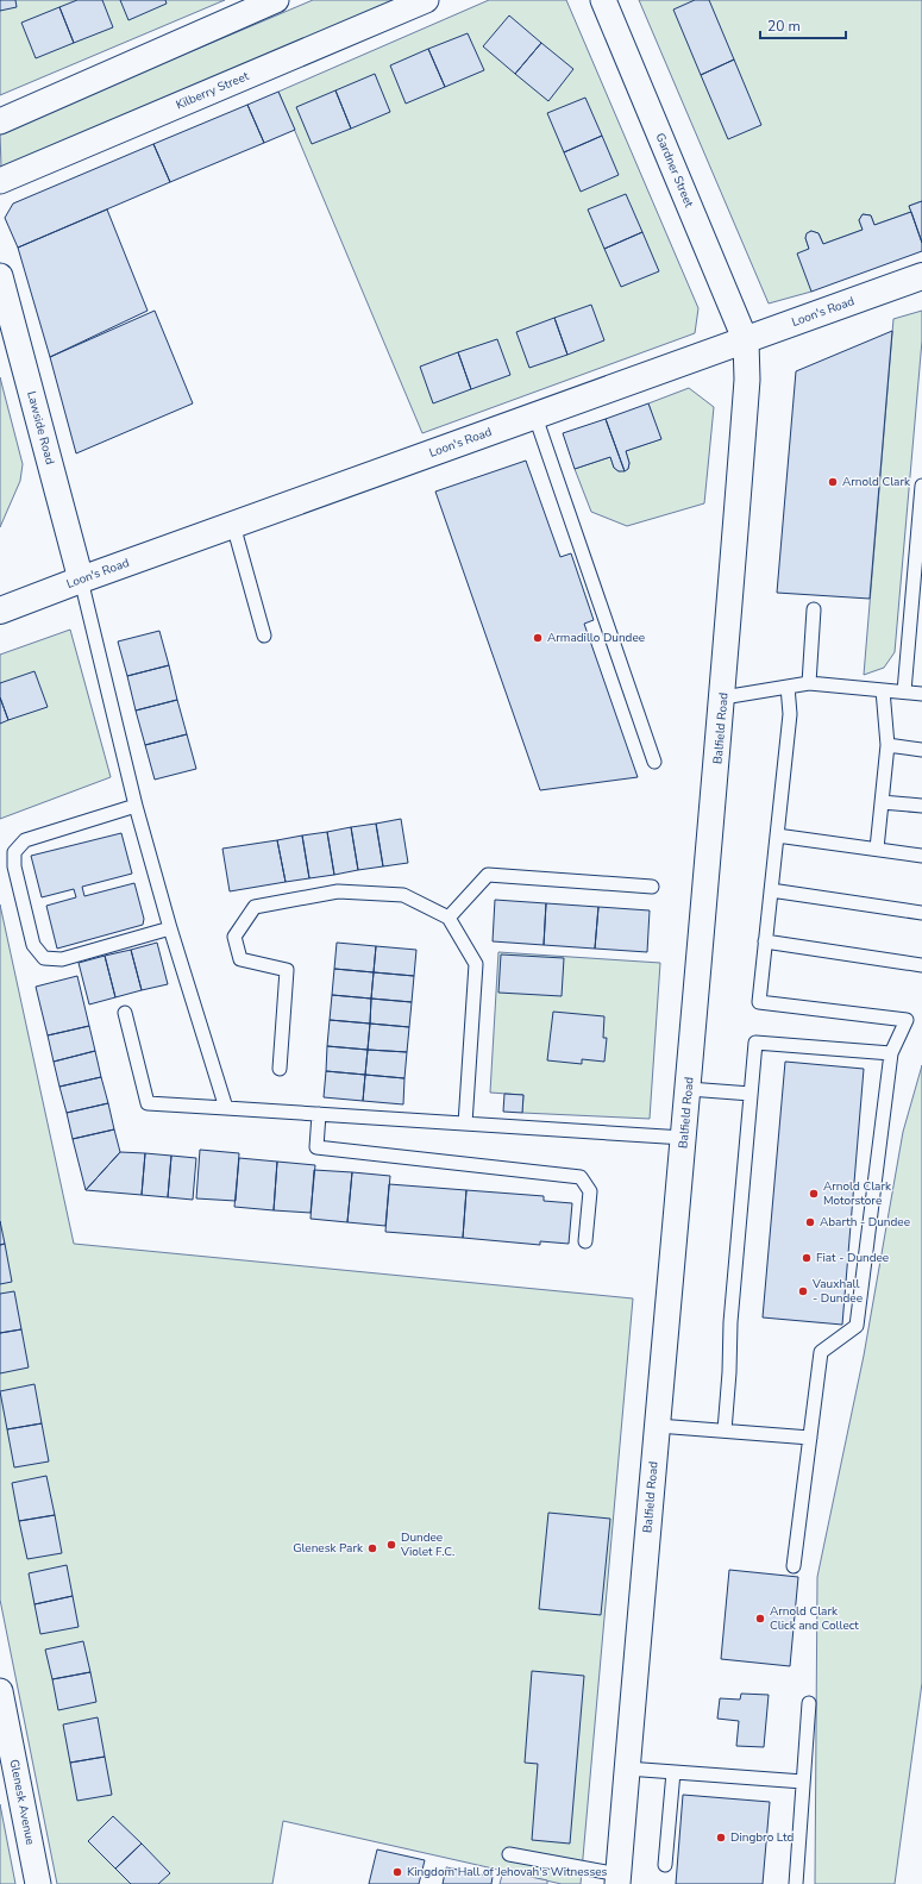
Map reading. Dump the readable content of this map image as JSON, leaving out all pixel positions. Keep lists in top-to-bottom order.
{
  "streets": {
    "street": [
      "Kilberry Street",
      "Gardner Street",
      "Loon's Road",
      "Lawside Road",
      "Balfield Road",
      "Glenesk Avenue"
    ]
  },
  "crossings": [
    ["Gardner Street", "Loon's Road"],
    ["Gardner Street", "Balfield Road"],
    ["Loon's Road", "Lawside Road"],
    ["Loon's Road", "Balfield Road"]
  ],
  "places": [
    "Arnold Clark",
    "Armadillo Dundee",
    "Arnold Clark Motorstore",
    "Abarth - Dundee",
    "Fiat - Dundee",
    "Vauxhall - Dundee",
    "Dundee Violet F.C.",
    "Glenesk Park",
    "Arnold Clark Click and Collect",
    "Dingbro Ltd",
    "Kingdom Hall of Jehovah's Witnesses"
  ],
  "scale_bar": "20 m"
}
